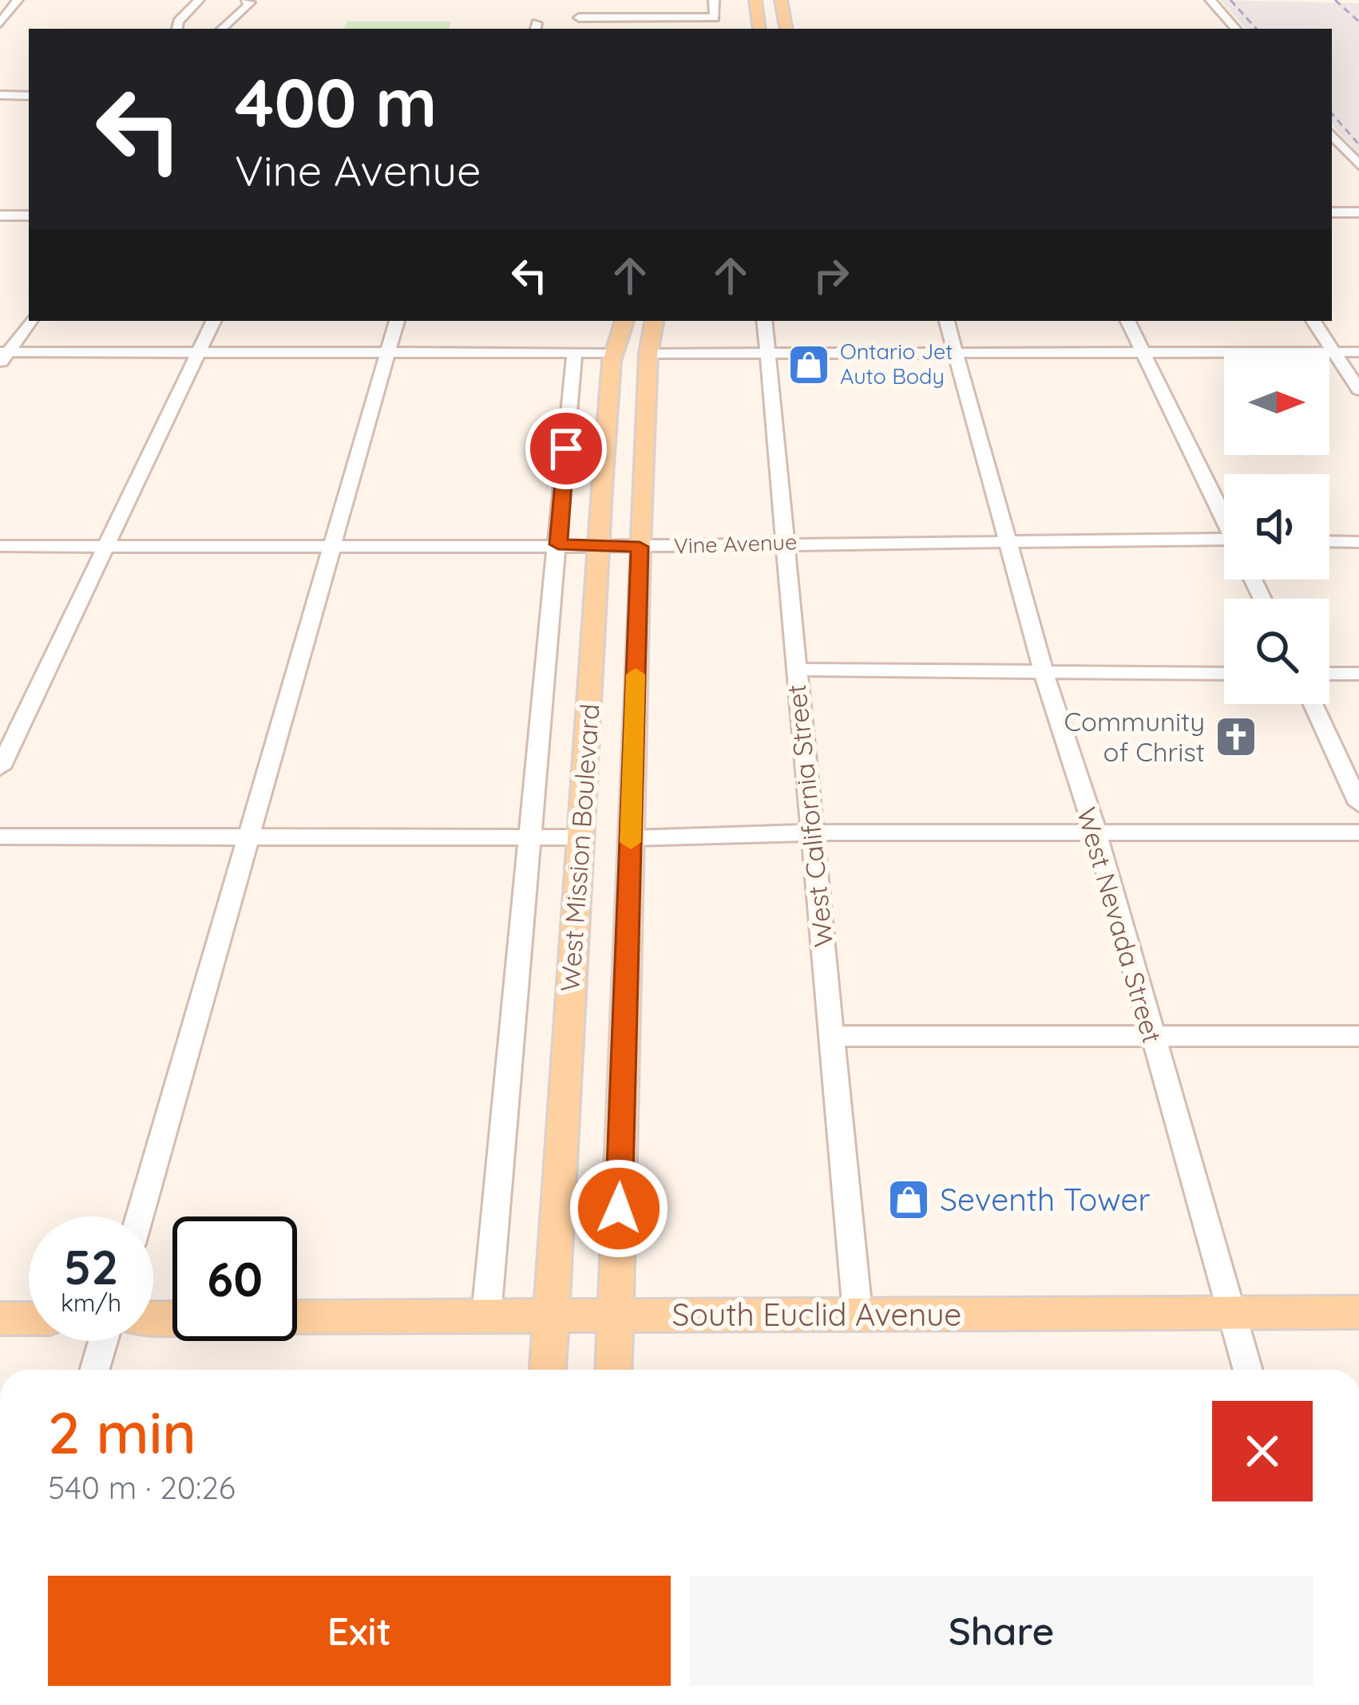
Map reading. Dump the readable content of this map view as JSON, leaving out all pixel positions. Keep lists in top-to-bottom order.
{
  "streets": {
    "main road": ["West Mission Boulevard", "South Euclid Avenue"],
    "street": ["Vine Avenue", "West California Street", "West Nevada Street"]
  },
  "crossings": [
    ["Vine Avenue", "West California Street"],
    ["Vine Avenue", "West Mission Boulevard"],
    ["Vine Avenue", "West Nevada Street"],
    ["West California Street", "South Euclid Avenue"],
    ["West Mission Boulevard", "South Euclid Avenue"],
    ["West Nevada Street", "South Euclid Avenue"]
  ],
  "places": {
    "shop": ["Ontario Jet Auto Body", "Seventh Tower"],
    "church": ["Community of Christ"]
  },
  "north": "right",
  "page": {
    "turn": ["400 m", "Vine Avenue"],
    "speed": "52 km/h",
    "limit": "60",
    "heading": ["2 min", "540 m · 20:26"],
    "buttons": ["Exit", "Share"]
  }
}
